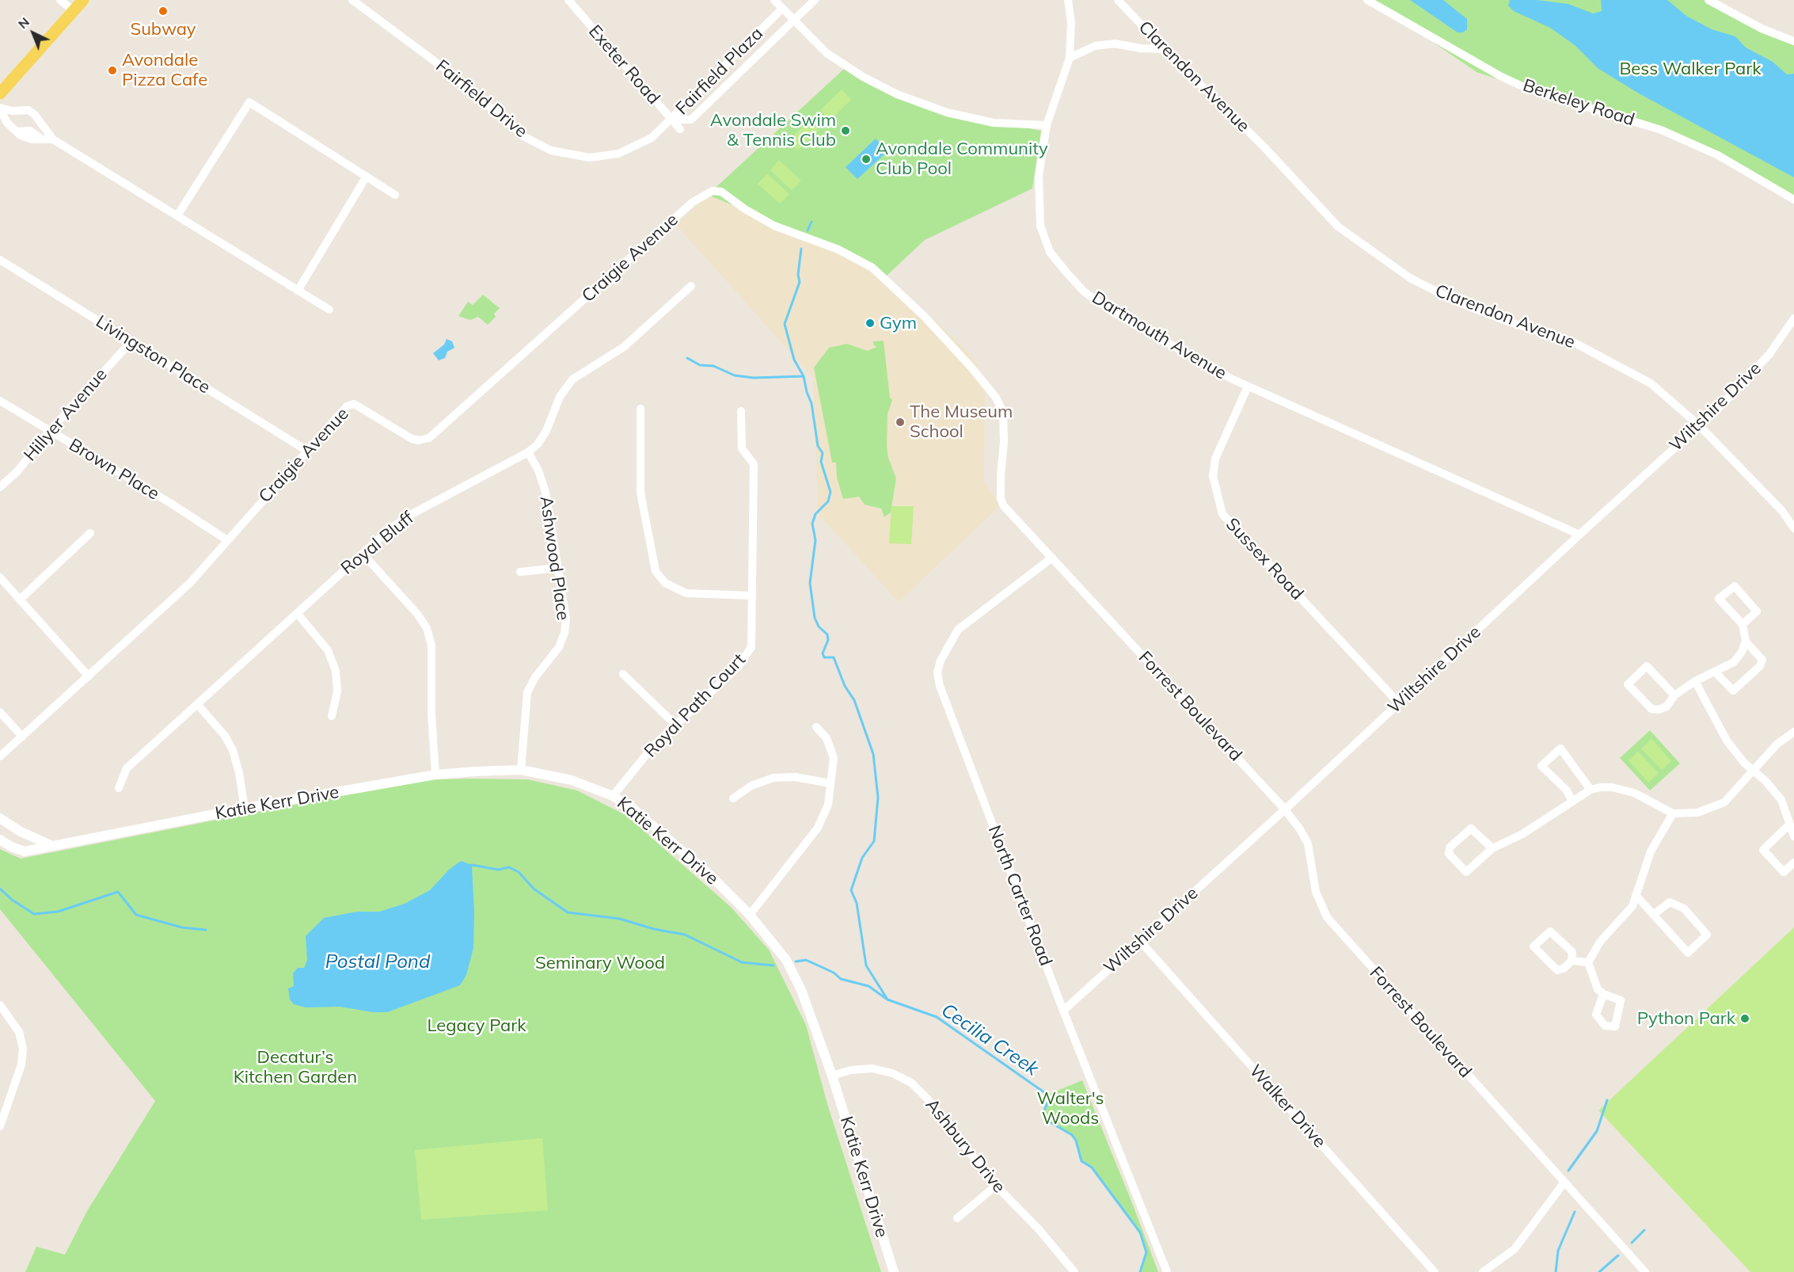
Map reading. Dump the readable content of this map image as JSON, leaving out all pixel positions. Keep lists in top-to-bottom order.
{
  "streets": {
    "street": [
      "Exeter Road",
      "Fairfield Plaza",
      "Clarendon Avenue",
      "Fairfield Drive",
      "Berkeley Road",
      "Craigie Avenue",
      "Dartmouth Avenue",
      "Livingston Place",
      "Wiltshire Drive",
      "Hillyer Avenue",
      "Brown Place",
      "Royal Bluff",
      "Ashwood Place",
      "Sussex Road",
      "Royal Path Court",
      "Forrest Boulevard",
      "Katie Kerr Drive",
      "North Carter Road",
      "Walker Drive",
      "Ashbury Drive"
    ]
  },
  "crossings": [
    ["Exeter Road", "Fairfield Plaza"],
    ["Exeter Road", "Fairfield Drive"],
    ["Fairfield Plaza", "Fairfield Drive"],
    ["Clarendon Avenue", "Wiltshire Drive"],
    ["Craigie Avenue", "Livingston Place"],
    ["Craigie Avenue", "Brown Place"],
    ["Craigie Avenue", "Forrest Boulevard"],
    ["Dartmouth Avenue", "Wiltshire Drive"],
    ["Dartmouth Avenue", "Sussex Road"],
    ["Livingston Place", "Hillyer Avenue"],
    ["Wiltshire Drive", "Sussex Road"],
    ["Wiltshire Drive", "Forrest Boulevard"],
    ["Wiltshire Drive", "North Carter Road"],
    ["Wiltshire Drive", "Walker Drive"],
    ["Hillyer Avenue", "Brown Place"],
    ["Royal Bluff", "Ashwood Place"],
    ["Ashwood Place", "Katie Kerr Drive"],
    ["Royal Path Court", "Katie Kerr Drive"],
    ["Forrest Boulevard", "North Carter Road"],
    ["Katie Kerr Drive", "Ashbury Drive"]
  ],
  "water": ["Postal Pond", "Cecilia Creek"],
  "parks": [
    "Bess Walker Park",
    "Seminary Wood",
    "Legacy Park",
    "Decatur’s Kitchen Garden",
    "Walter's Woods"
  ],
  "places": [
    "Subway",
    "Avondale Pizza Cafe",
    "Avondale Swim & Tennis Club",
    "Avondale Community Club Pool",
    "Gym",
    "The Museum School",
    "Python Park"
  ],
  "north": "top left"
}
